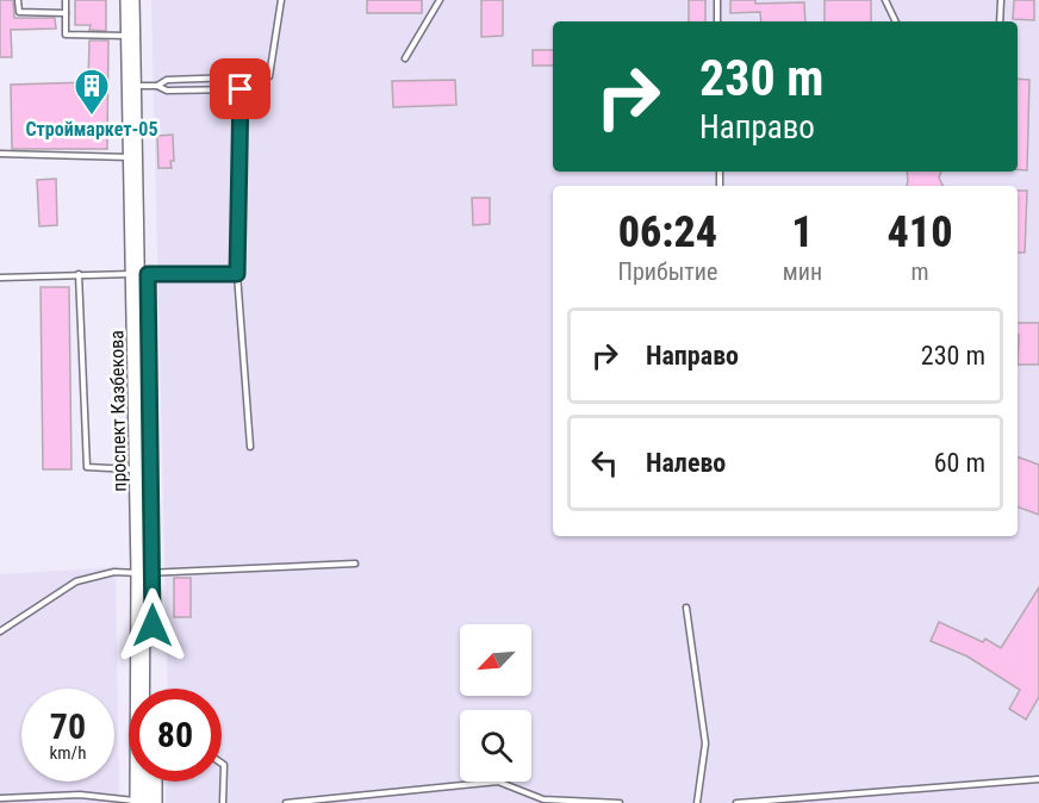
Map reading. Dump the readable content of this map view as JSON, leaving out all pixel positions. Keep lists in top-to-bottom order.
{
  "streets": {
    "highway": ["проспект Казбекова"]
  },
  "places": {
    "building": ["Строймаркет-05"]
  },
  "north": "bottom left",
  "page": {
    "turn": ["230 m", "Направо"],
    "eta": [
      "06:24",
      "Прибытие",
      "1",
      "мин",
      "410",
      "m"
    ],
    "list": [
      {
        "name": "Направо",
        "value": "230 m"
      },
      {
        "name": "Налево",
        "value": "60 m"
      }
    ],
    "speed": "70 km/h",
    "limit": "80"
  }
}
